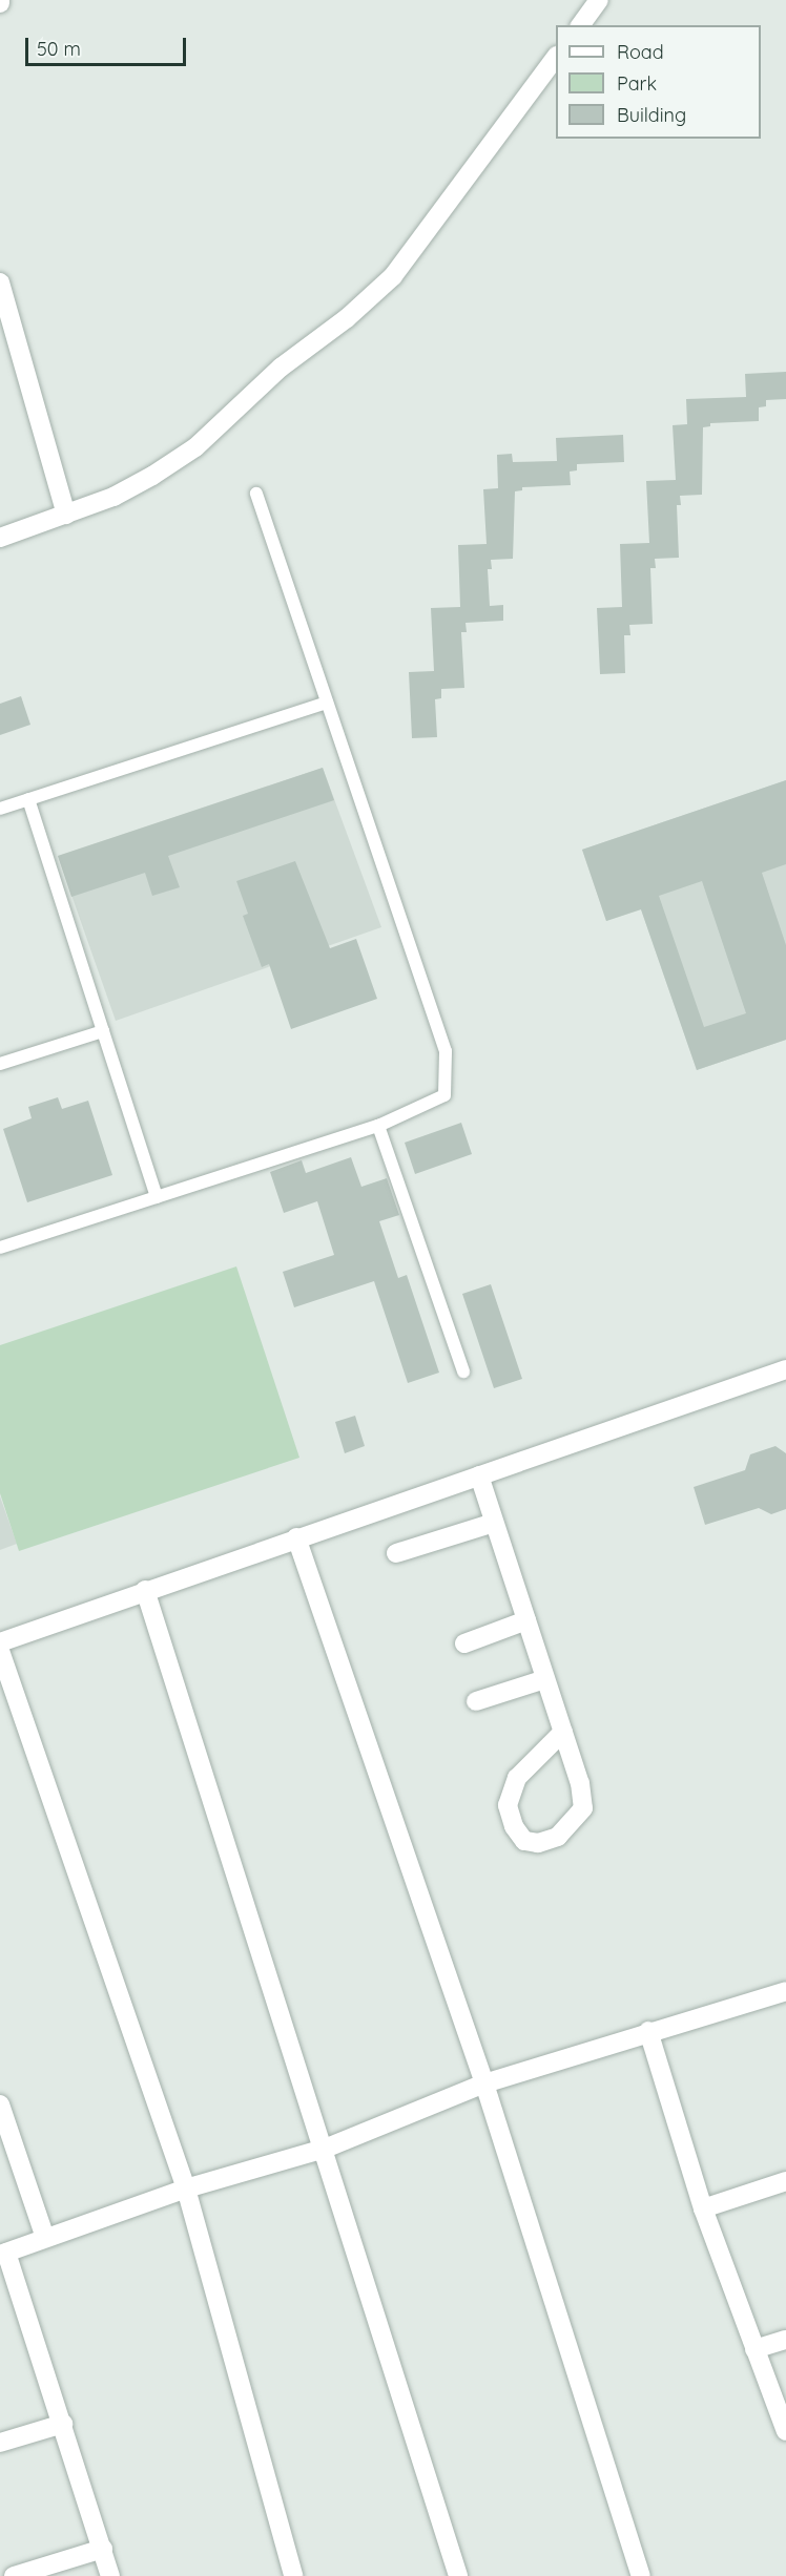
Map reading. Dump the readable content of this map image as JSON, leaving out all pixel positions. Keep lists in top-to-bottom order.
{
  "legend": ["Road", "Park", "Building"],
  "scale_bar": "50 m"
}
